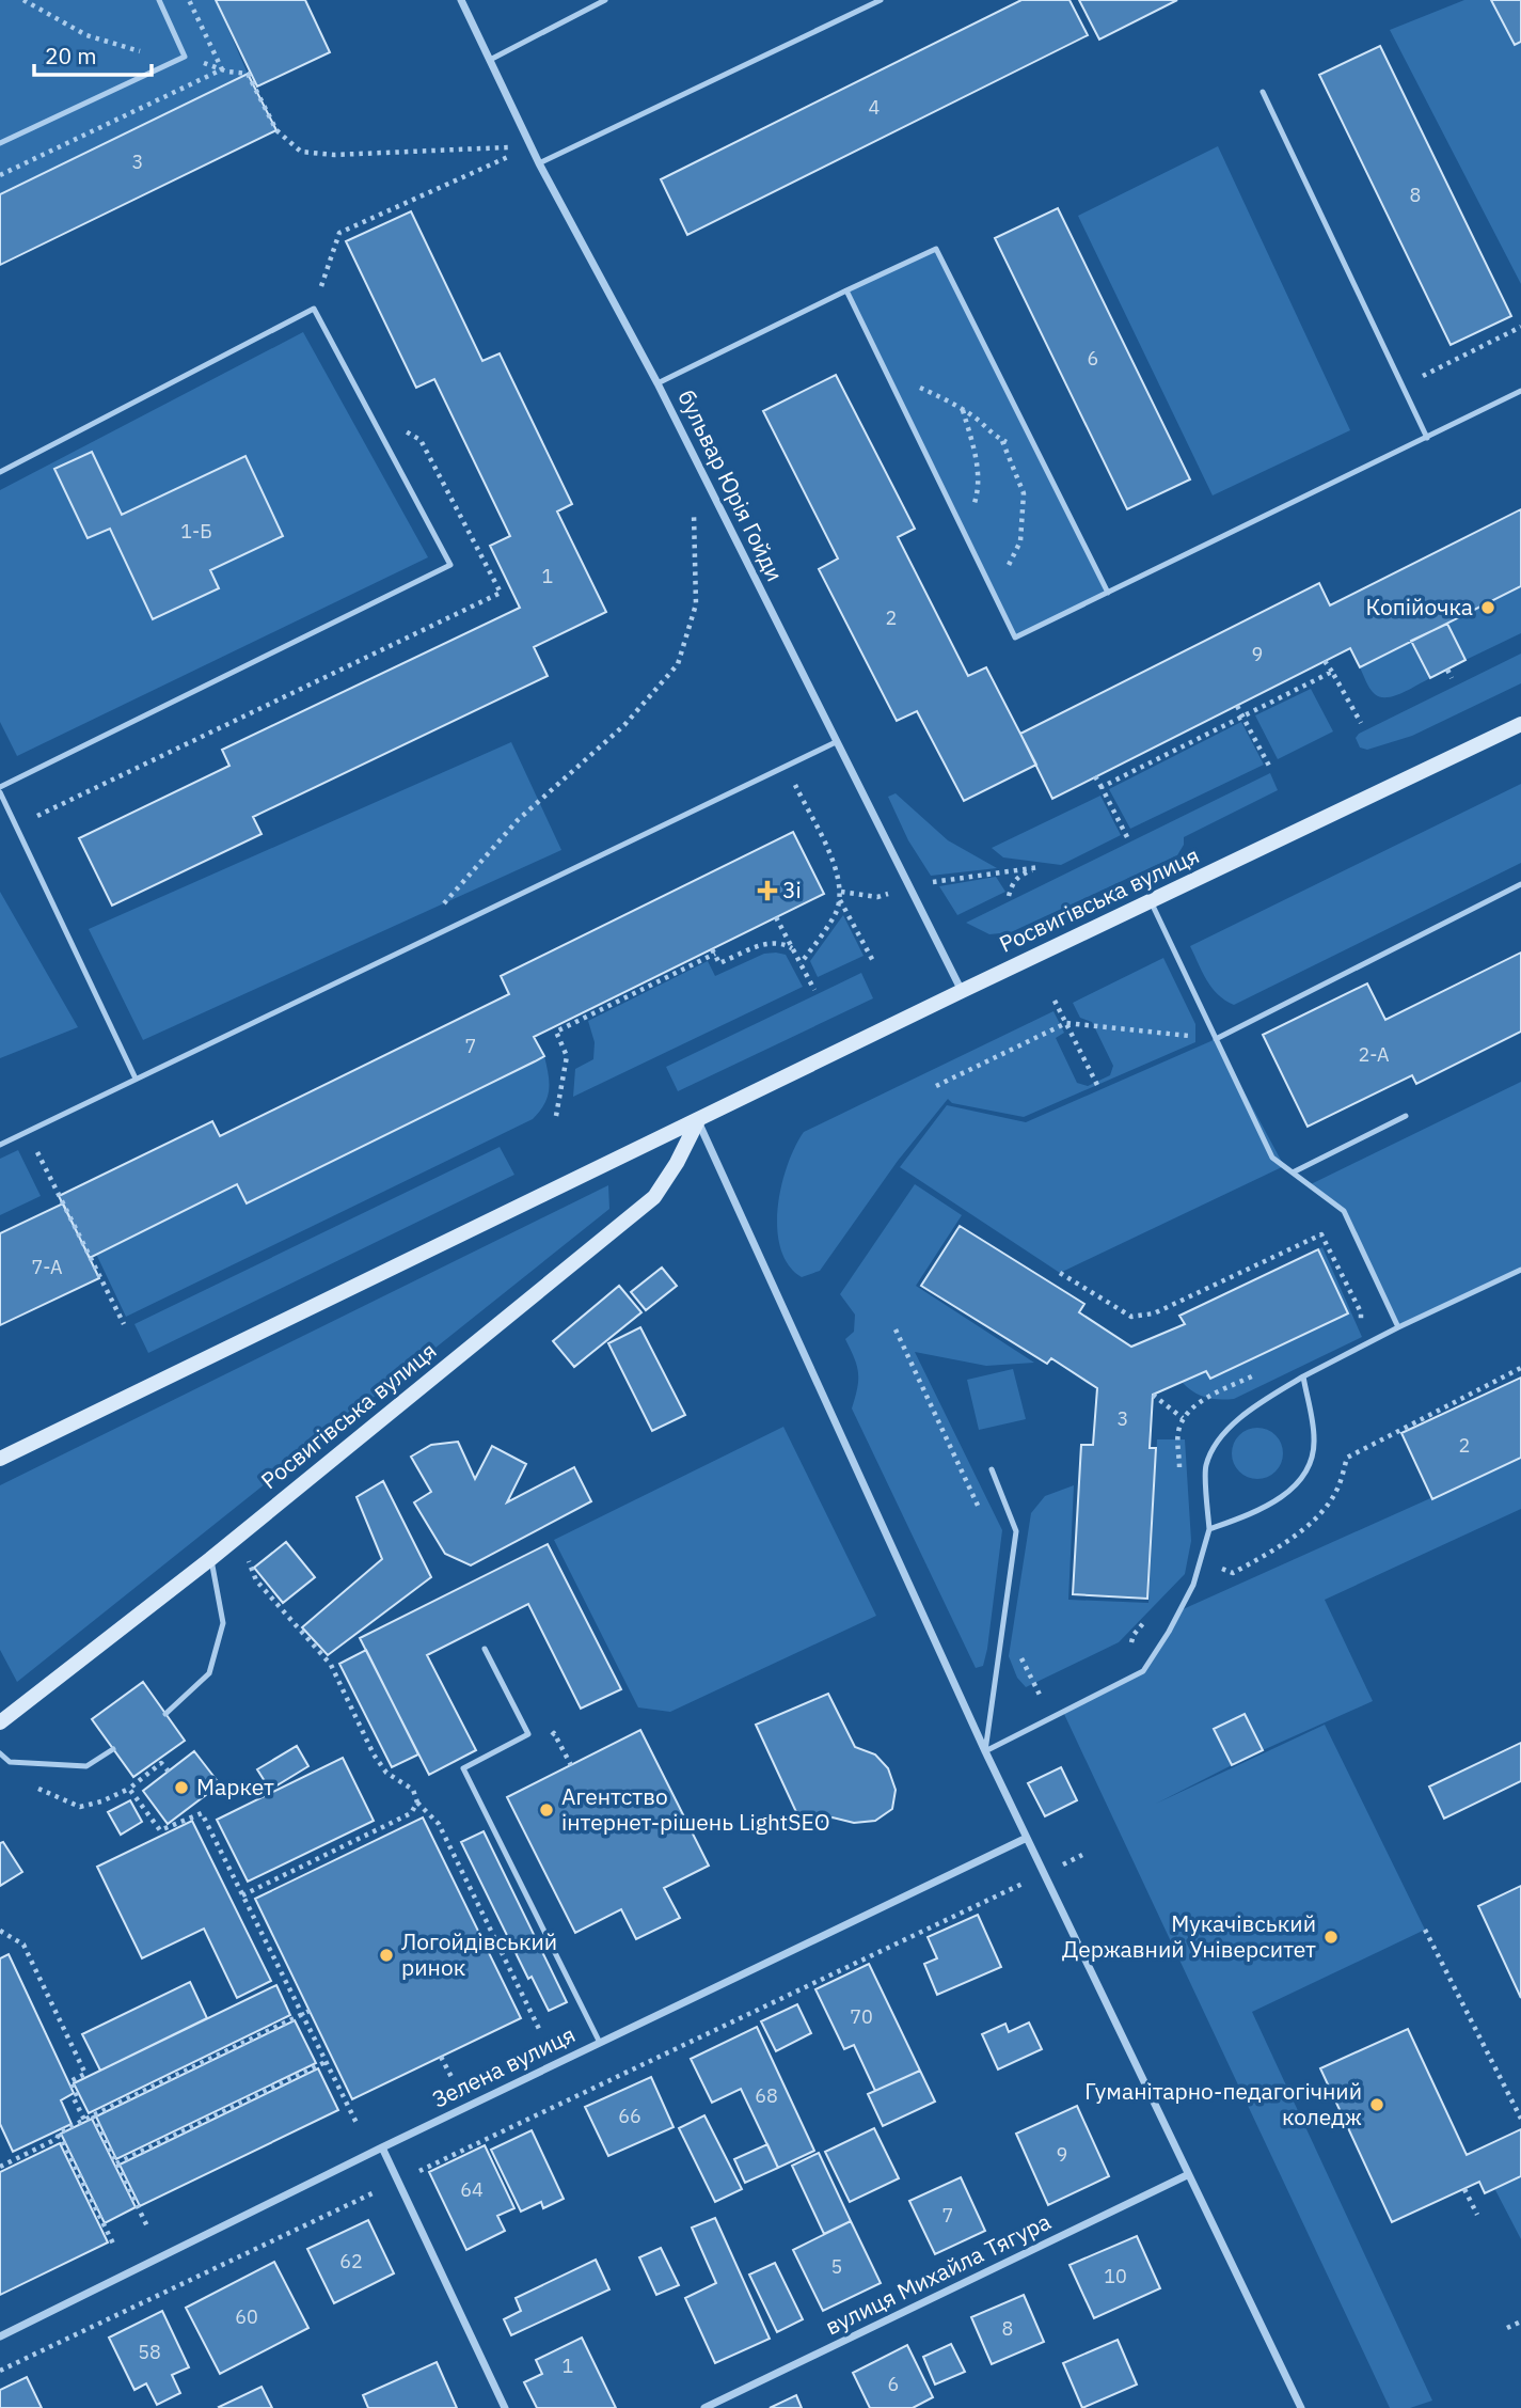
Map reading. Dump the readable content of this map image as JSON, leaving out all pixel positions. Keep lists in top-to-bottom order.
{
  "streets": {
    "street": [
      "бульвар Юрія Гойди",
      "Росвигівська вулиця",
      "Зелена вулиця",
      "вулиця Михайла Тягура"
    ]
  },
  "crossings": [
    ["бульвар Юрія Гойди", "Росвигівська вулиця"]
  ],
  "places": {
    "other": [
      "Копійочка",
      "Маркет",
      "Агентство інтернет-рішень LightSEO",
      "Мукачівський Державний Університет",
      "Логойдівський ринок",
      "Гуманітарно-педагогічний коледж"
    ],
    "health": ["3і"]
  },
  "house_numbers": [
    "4",
    "3",
    "8",
    "6",
    "1-Б",
    "1",
    "2",
    "9",
    "7",
    "2-А",
    "7-А",
    "3",
    "2",
    "70",
    "68",
    "66",
    "9",
    "64",
    "7",
    "62",
    "5",
    "10",
    "60",
    "8",
    "58",
    "1",
    "6"
  ],
  "scale_bar": "20 m"
}
